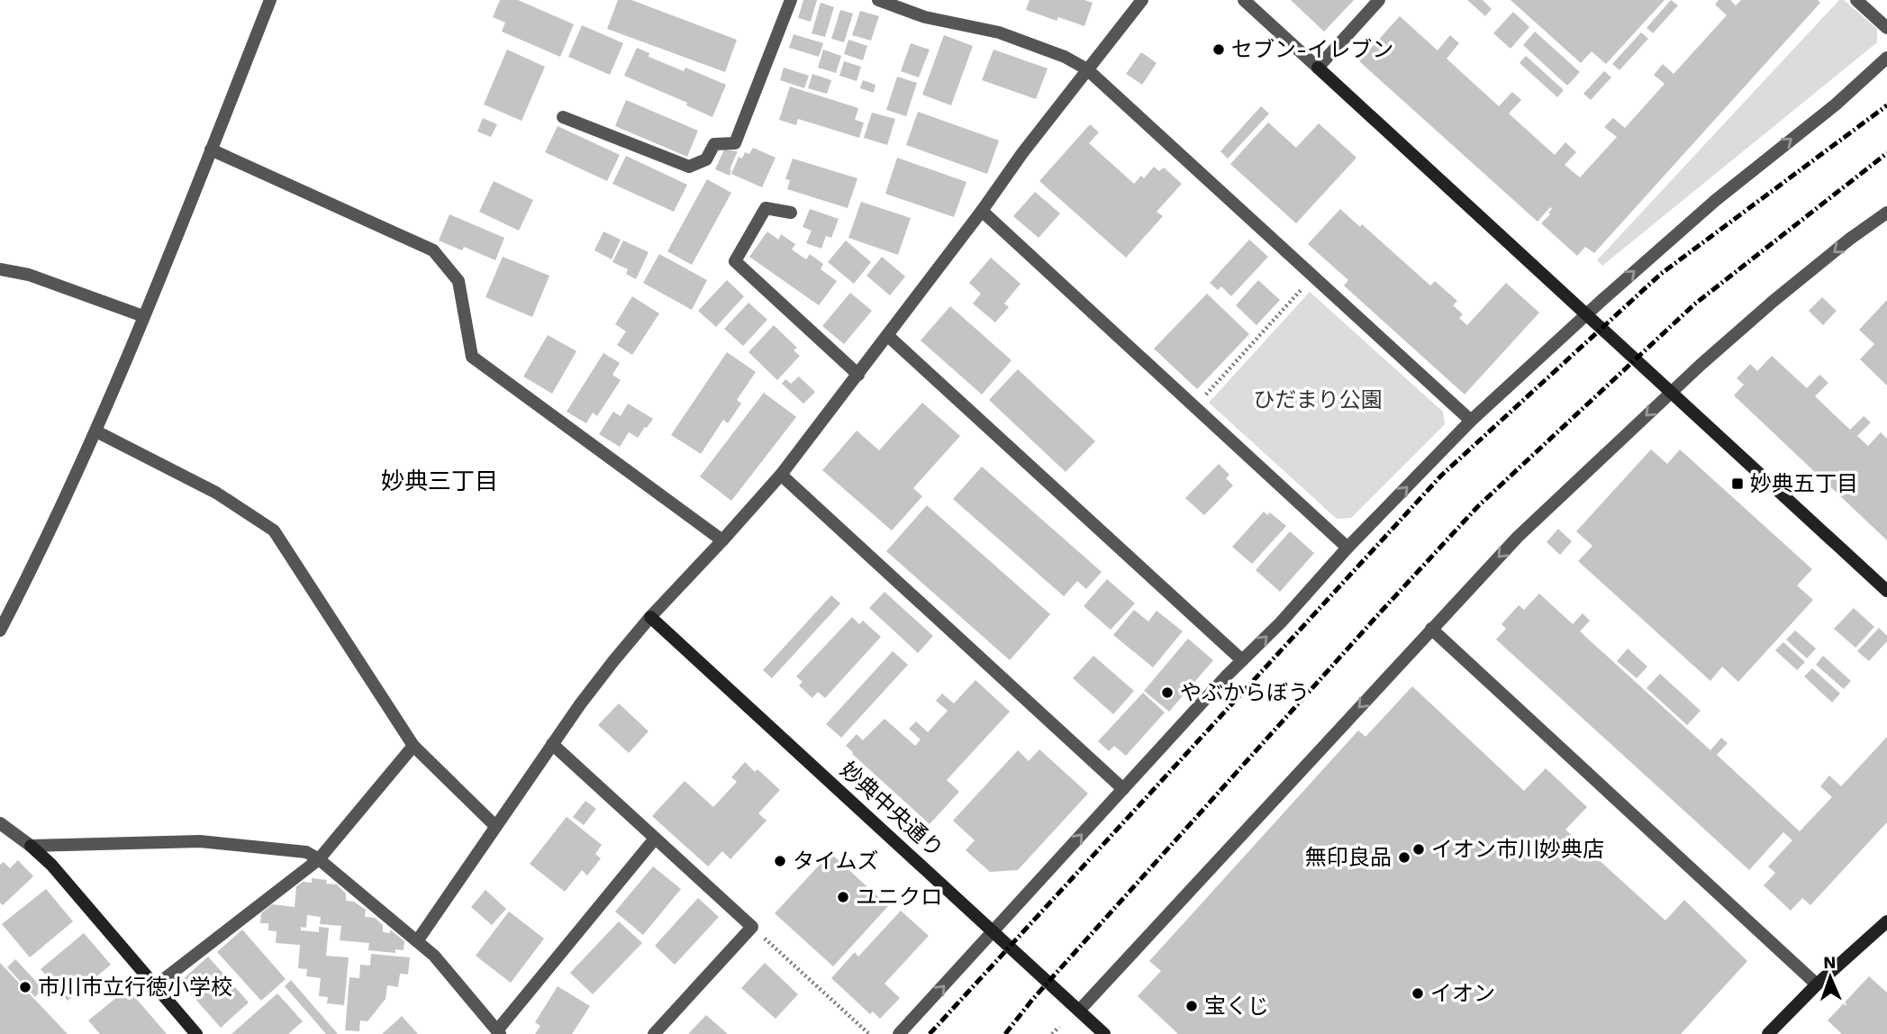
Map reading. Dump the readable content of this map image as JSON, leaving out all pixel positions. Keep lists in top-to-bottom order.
{
  "streets": {
    "street": ["妙典中央通り"]
  },
  "districts": ["妙典三丁目"],
  "parks": ["ひだまり公園"],
  "places": {
    "other": [
      "セブン-イレブン",
      "やぶからぼう",
      "イオン市川妙典店",
      "無印良品",
      "タイムズ",
      "ユニクロ",
      "市川市立行徳小学校",
      "イオン",
      "宝くじ"
    ],
    "transit": ["妙典五丁目"]
  },
  "north": "top"
}
